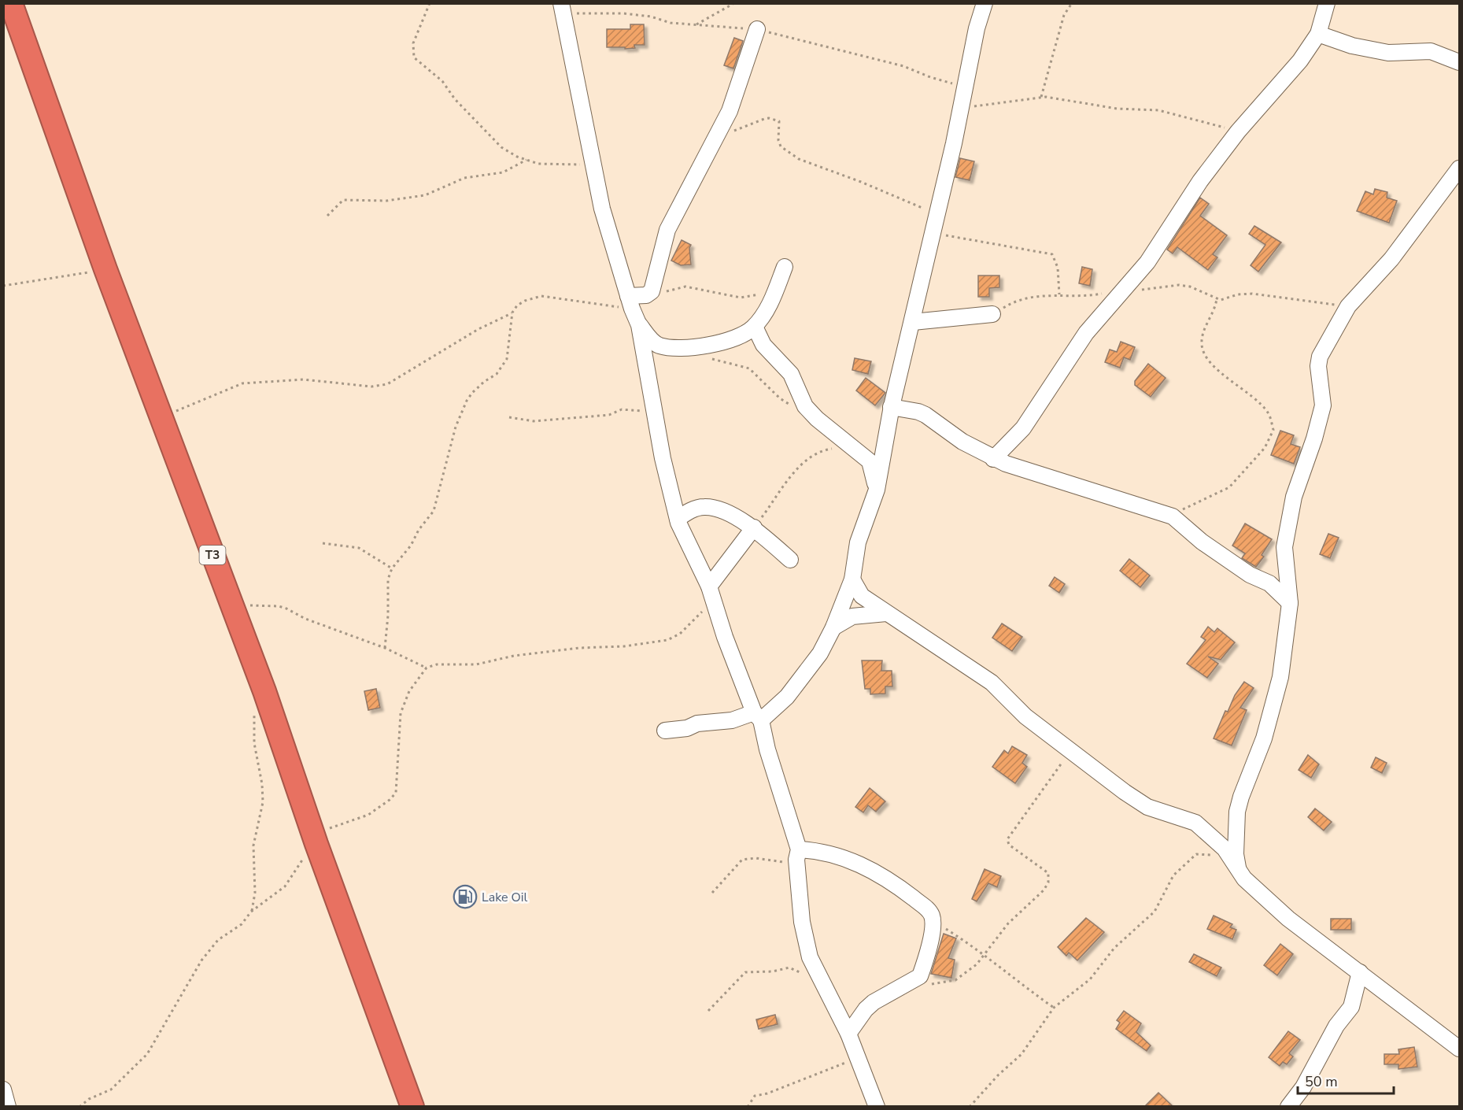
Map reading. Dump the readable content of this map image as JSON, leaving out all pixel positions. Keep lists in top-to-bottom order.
{
  "streets": {
    "highway": ["T3"]
  },
  "places": {
    "fuel station": ["Lake Oil"]
  },
  "scale_bar": "50 m"
}
